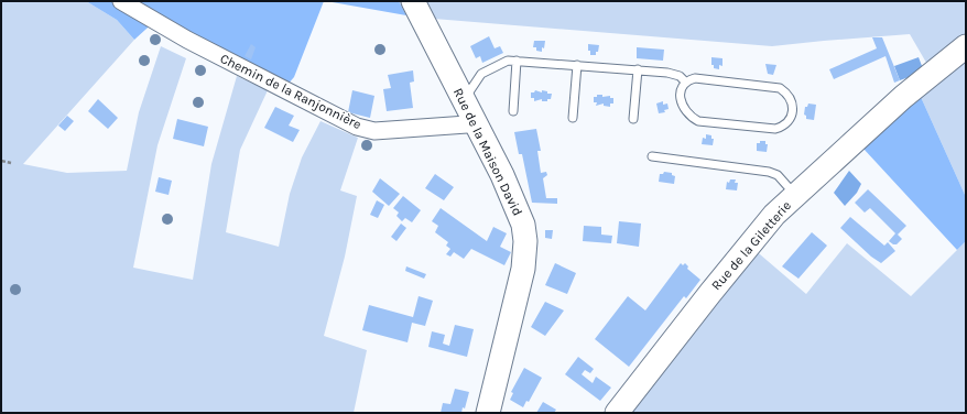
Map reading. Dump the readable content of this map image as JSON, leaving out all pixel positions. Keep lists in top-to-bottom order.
{
  "streets": {
    "street": ["Chemin de la Ranjonnière", "Rue de la Maison David", "Rue de la Giletterie"]
  },
  "crossings": [
    ["Chemin de la Ranjonnière", "Rue de la Maison David"]
  ]
}
